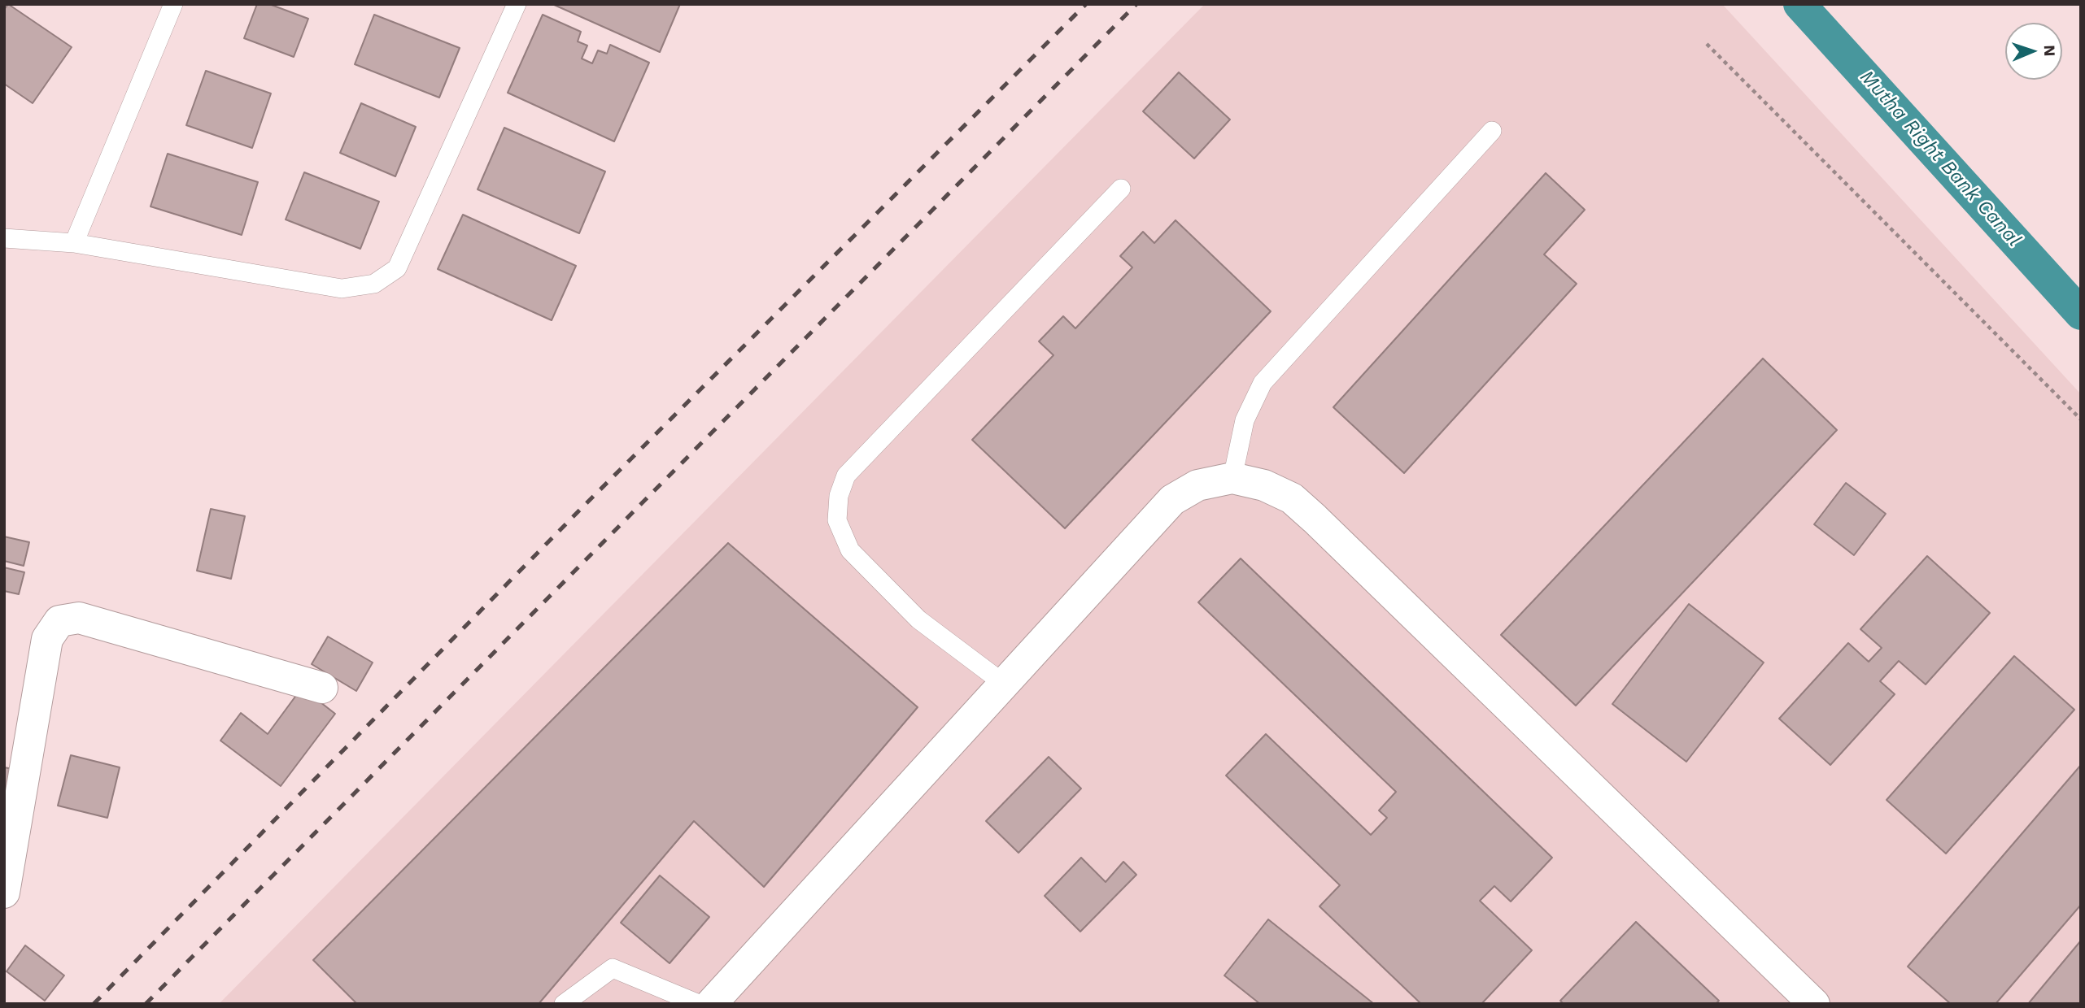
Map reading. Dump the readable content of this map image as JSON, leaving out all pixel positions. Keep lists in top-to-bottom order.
{
  "water": ["Mutha Right Bank Canal"],
  "north": "right"
}
